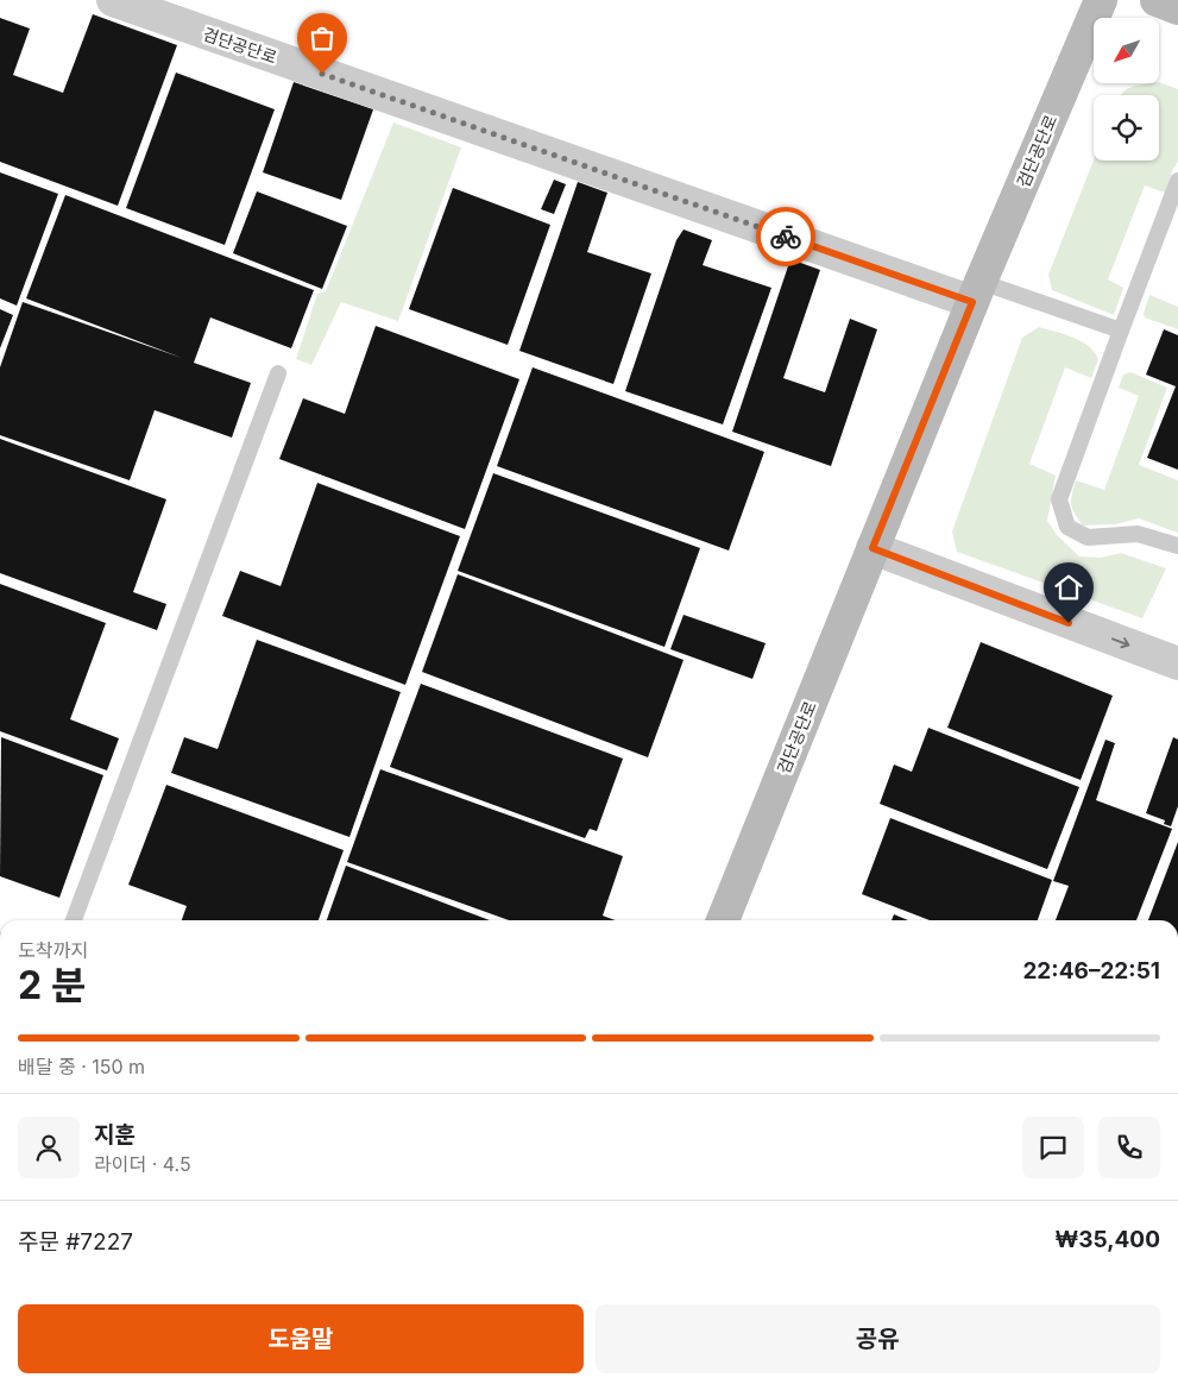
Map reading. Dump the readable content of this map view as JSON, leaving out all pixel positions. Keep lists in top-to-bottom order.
{
  "streets": {
    "main road": ["검단공단로"]
  },
  "north": "bottom left",
  "page": {
    "heading": ["2 분", "도착까지", "22:46–22:51"],
    "panel": [
      "지훈",
      "라이더 · 4.5",
      "주문 #7227",
      "₩35,400"
    ],
    "bar": "배달 중 · 150 m",
    "buttons": ["도움말", "공유"]
  }
}
